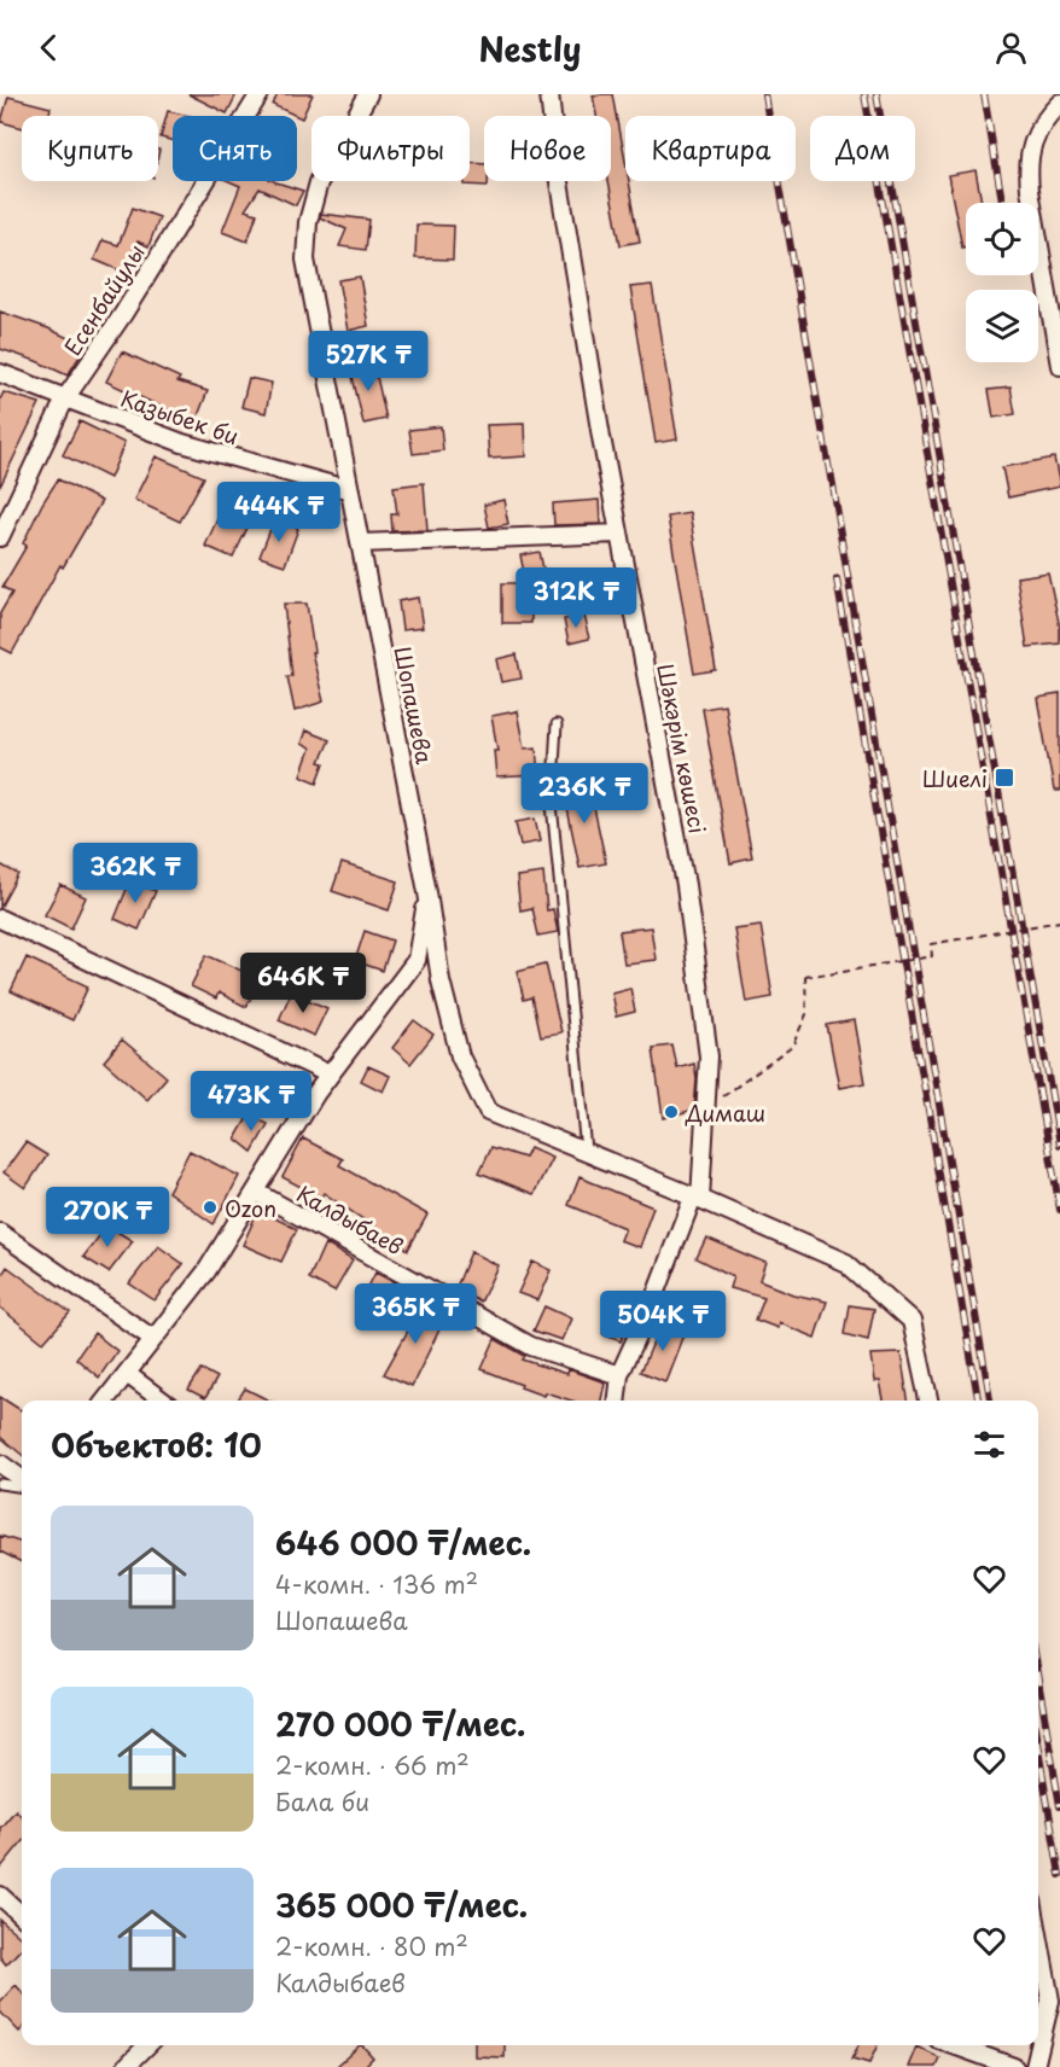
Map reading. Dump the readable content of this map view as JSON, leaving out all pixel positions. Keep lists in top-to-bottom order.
{
  "streets": {
    "street": [
      "Есенбайулы",
      "Казыбек би",
      "Шопашева",
      "Шәкәрім көшесі",
      "Калдыбаев"
    ]
  },
  "crossings": [
    ["Есенбайулы", "Казыбек би"],
    ["Казыбек би", "Шопашева"],
    ["Шопашева", "Шәкәрім көшесі"],
    ["Шәкәрім көшесі", "Калдыбаев"]
  ],
  "places": {
    "transit": ["Шиелі"],
    "other": ["Димаш", "Ozon"]
  },
  "page": {
    "header": "Nestly",
    "chip": [
      "Купить",
      "Снять",
      "Фильтры",
      "Новое",
      "Квартира",
      "Дом"
    ],
    "price": [
      "527K ₸",
      "444K ₸",
      "312K ₸",
      "236K ₸",
      "362K ₸",
      "646K ₸",
      "473K ₸",
      "270K ₸",
      "365K ₸",
      "504K ₸"
    ],
    "heading": "Объектов: 10",
    "list": [
      {
        "name": "646 000 ₸/мес.",
        "note": "4-комн. · 136 m² · Шопашева"
      },
      {
        "name": "270 000 ₸/мес.",
        "note": "2-комн. · 66 m² · Бала би"
      },
      {
        "name": "365 000 ₸/мес.",
        "note": "2-комн. · 80 m² · Калдыбаев"
      }
    ]
  }
}
